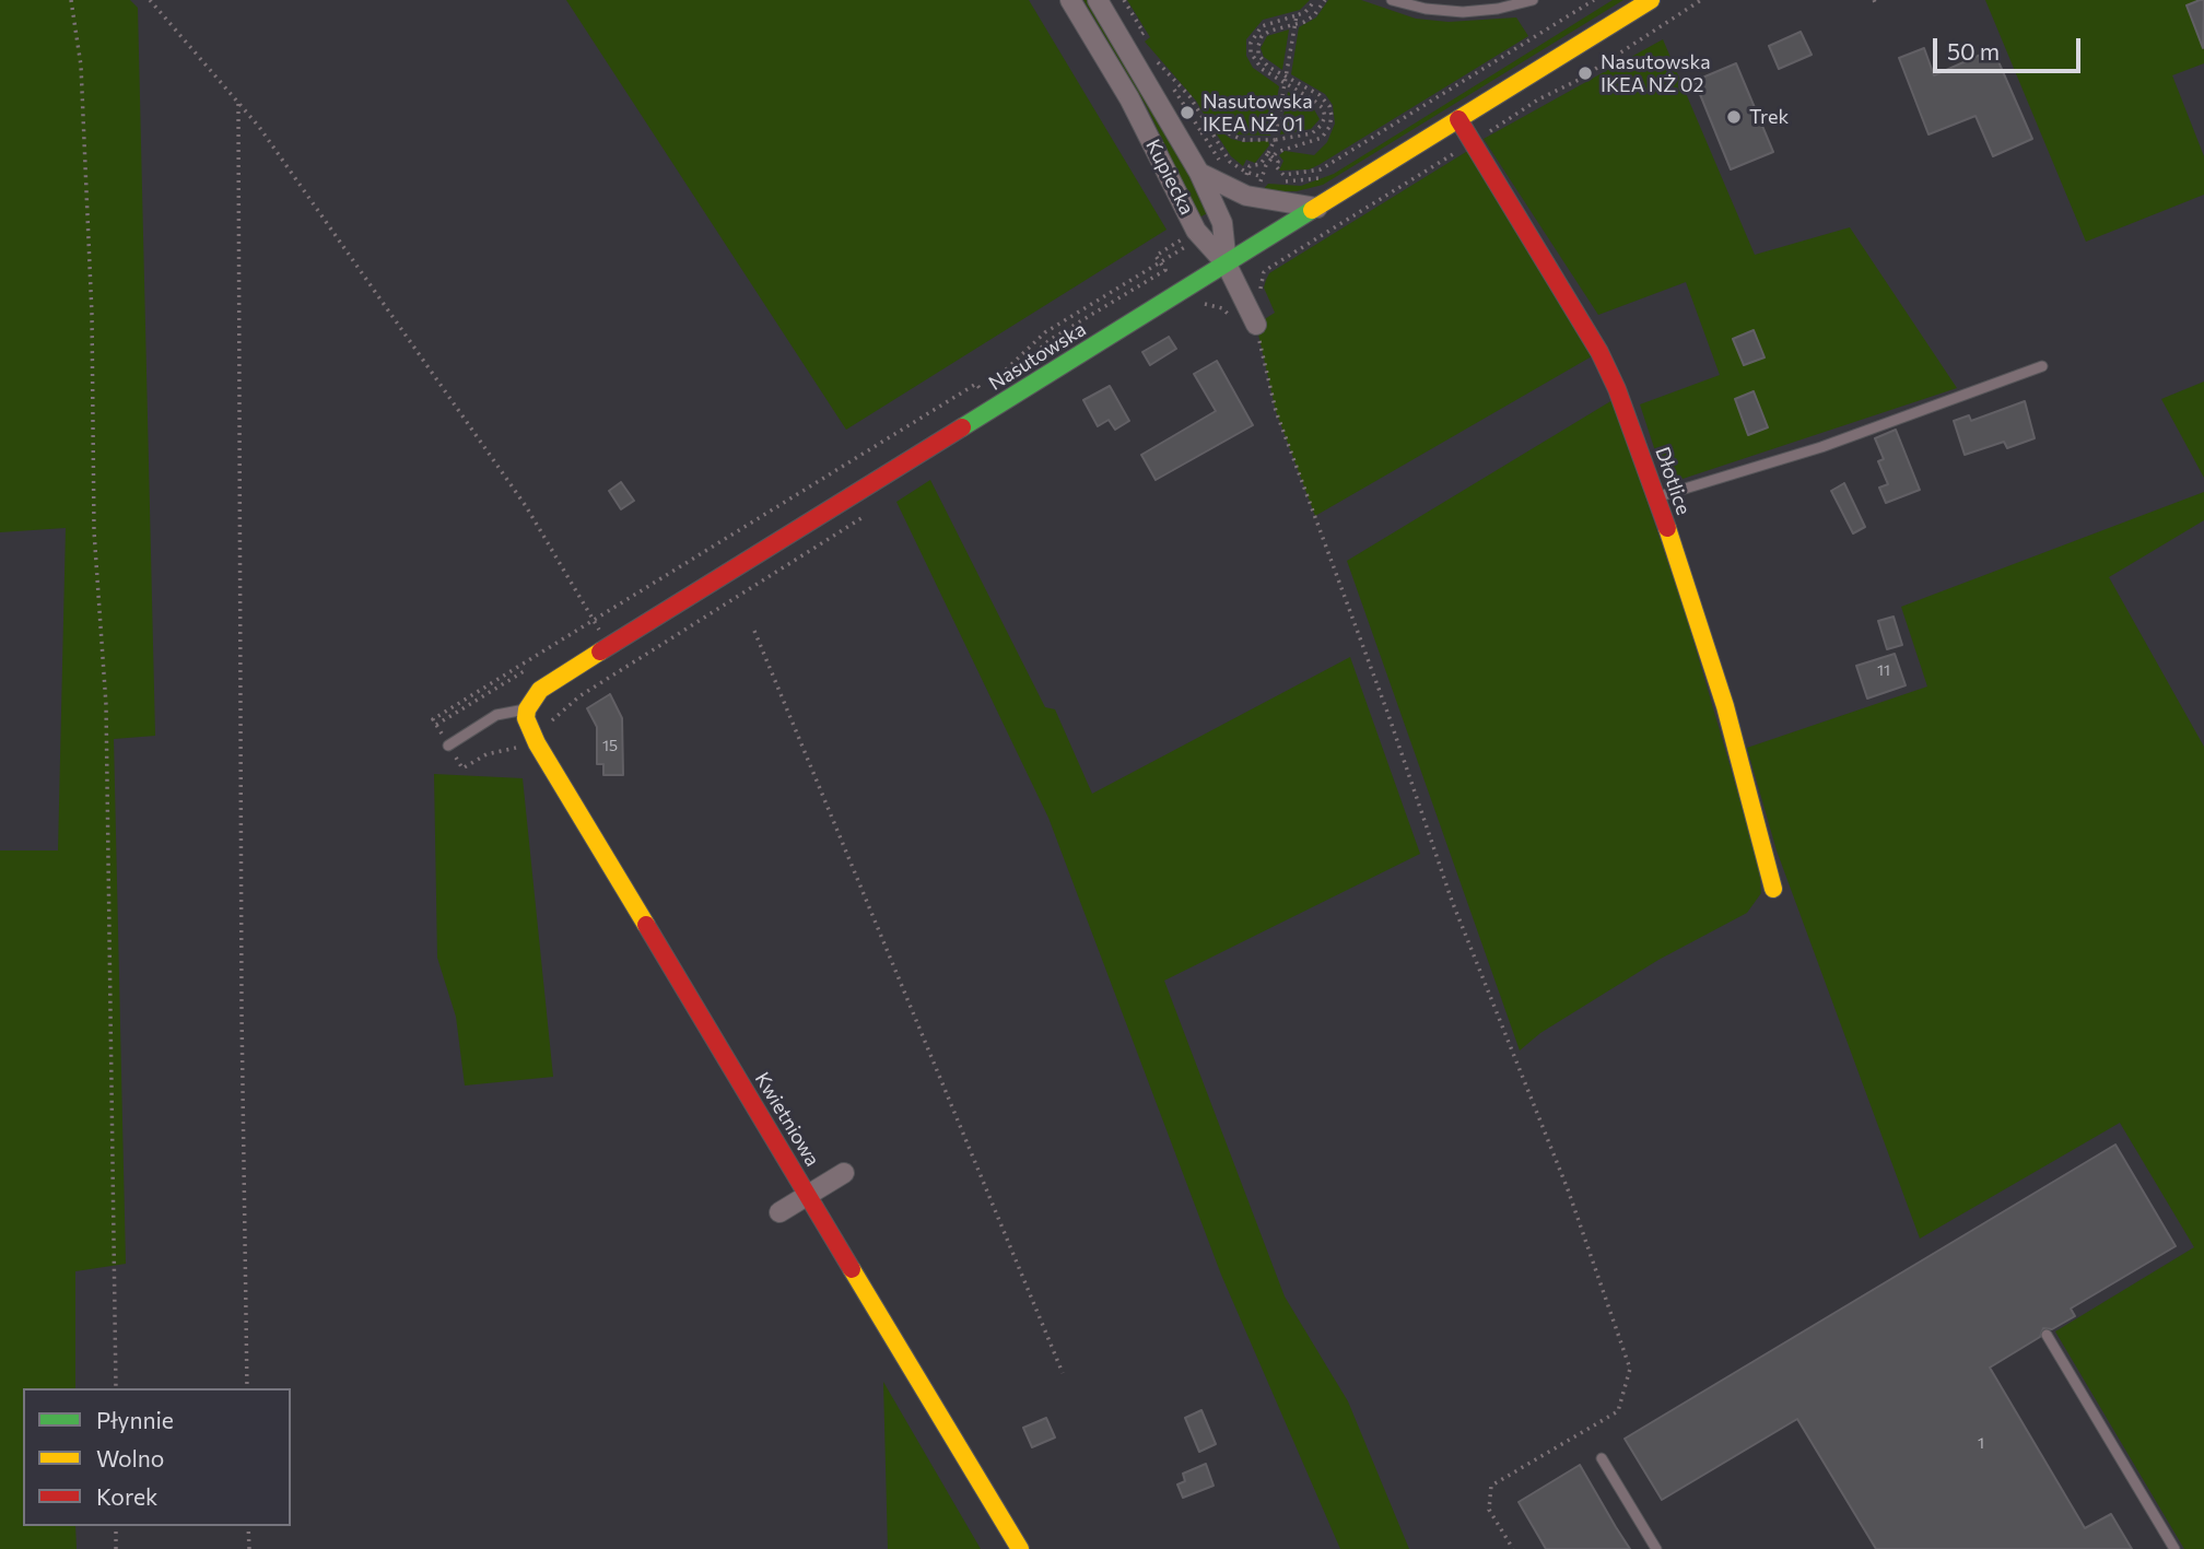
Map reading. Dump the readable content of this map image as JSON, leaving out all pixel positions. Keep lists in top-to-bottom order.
{
  "streets": {
    "street": [
      "Kupiecka",
      "Nasutowska",
      "Dłotlice",
      "Kwietniowa"
    ]
  },
  "crossings": [
    ["Kupiecka", "Nasutowska"],
    ["Nasutowska", "Dłotlice"],
    ["Nasutowska", "Kwietniowa"]
  ],
  "places": ["Nasutowska IKEA NŻ 02", "Nasutowska IKEA NŻ 01", "Trek"],
  "house_numbers": ["11", "15", "1"],
  "legend": ["Płynnie", "Wolno", "Korek"],
  "scale_bar": "50 m"
}
